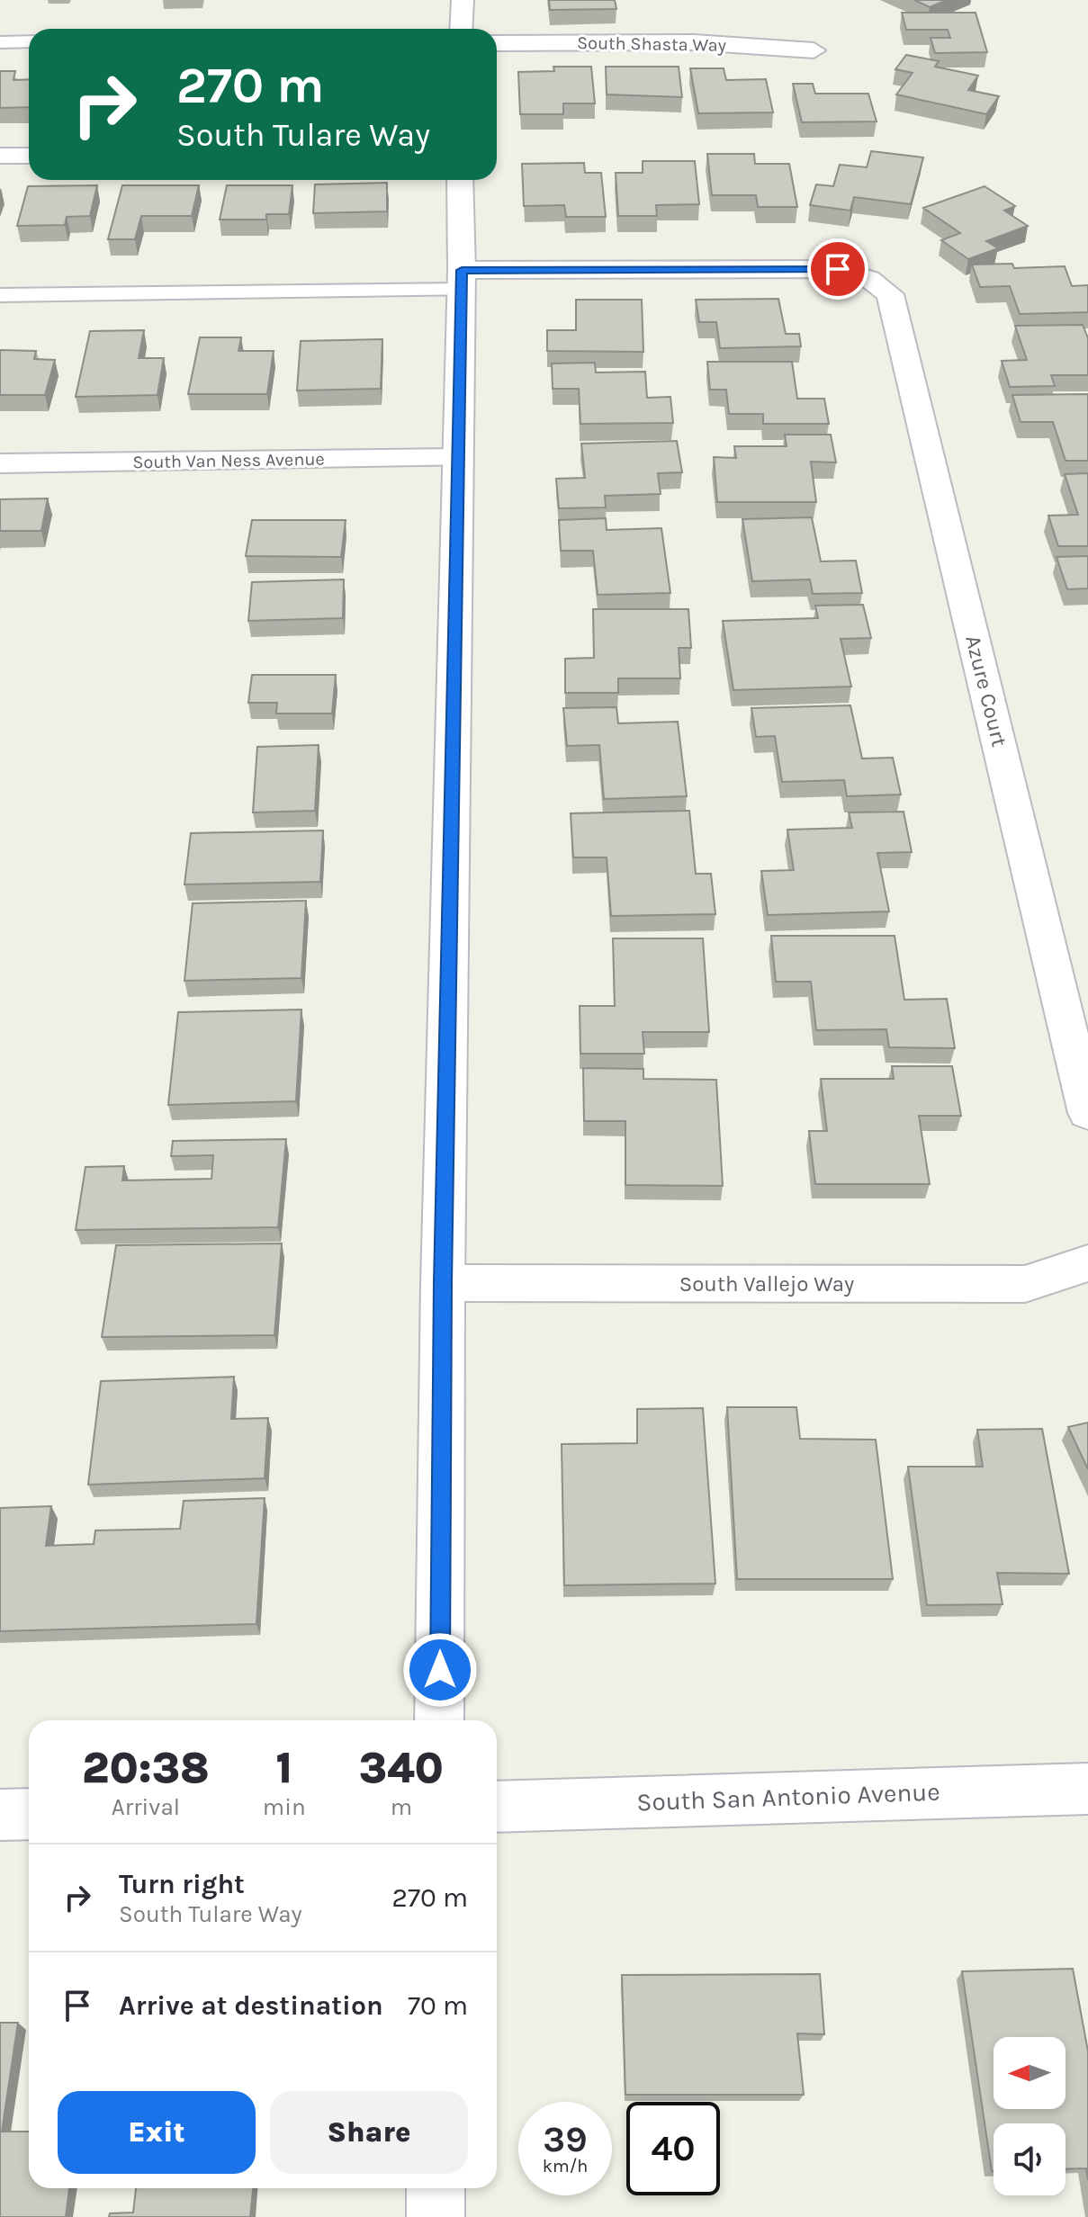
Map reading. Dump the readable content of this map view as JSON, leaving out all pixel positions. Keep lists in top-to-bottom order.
{
  "streets": {
    "street": [
      "South Shasta Way",
      "South Van Ness Avenue",
      "Azure Court",
      "South Vallejo Way",
      "South San Antonio Avenue"
    ]
  },
  "north": "left",
  "page": {
    "turn": ["270 m", "South Tulare Way"],
    "eta": [
      "20:38",
      "Arrival",
      "1",
      "min",
      "340",
      "m"
    ],
    "list": [
      {
        "name": "Turn right",
        "note": "South Tulare Way",
        "value": "270 m"
      },
      {
        "name": "Arrive at destination",
        "value": "70 m"
      }
    ],
    "buttons": ["Exit", "Share"],
    "speed": "39 km/h",
    "limit": "40"
  }
}
